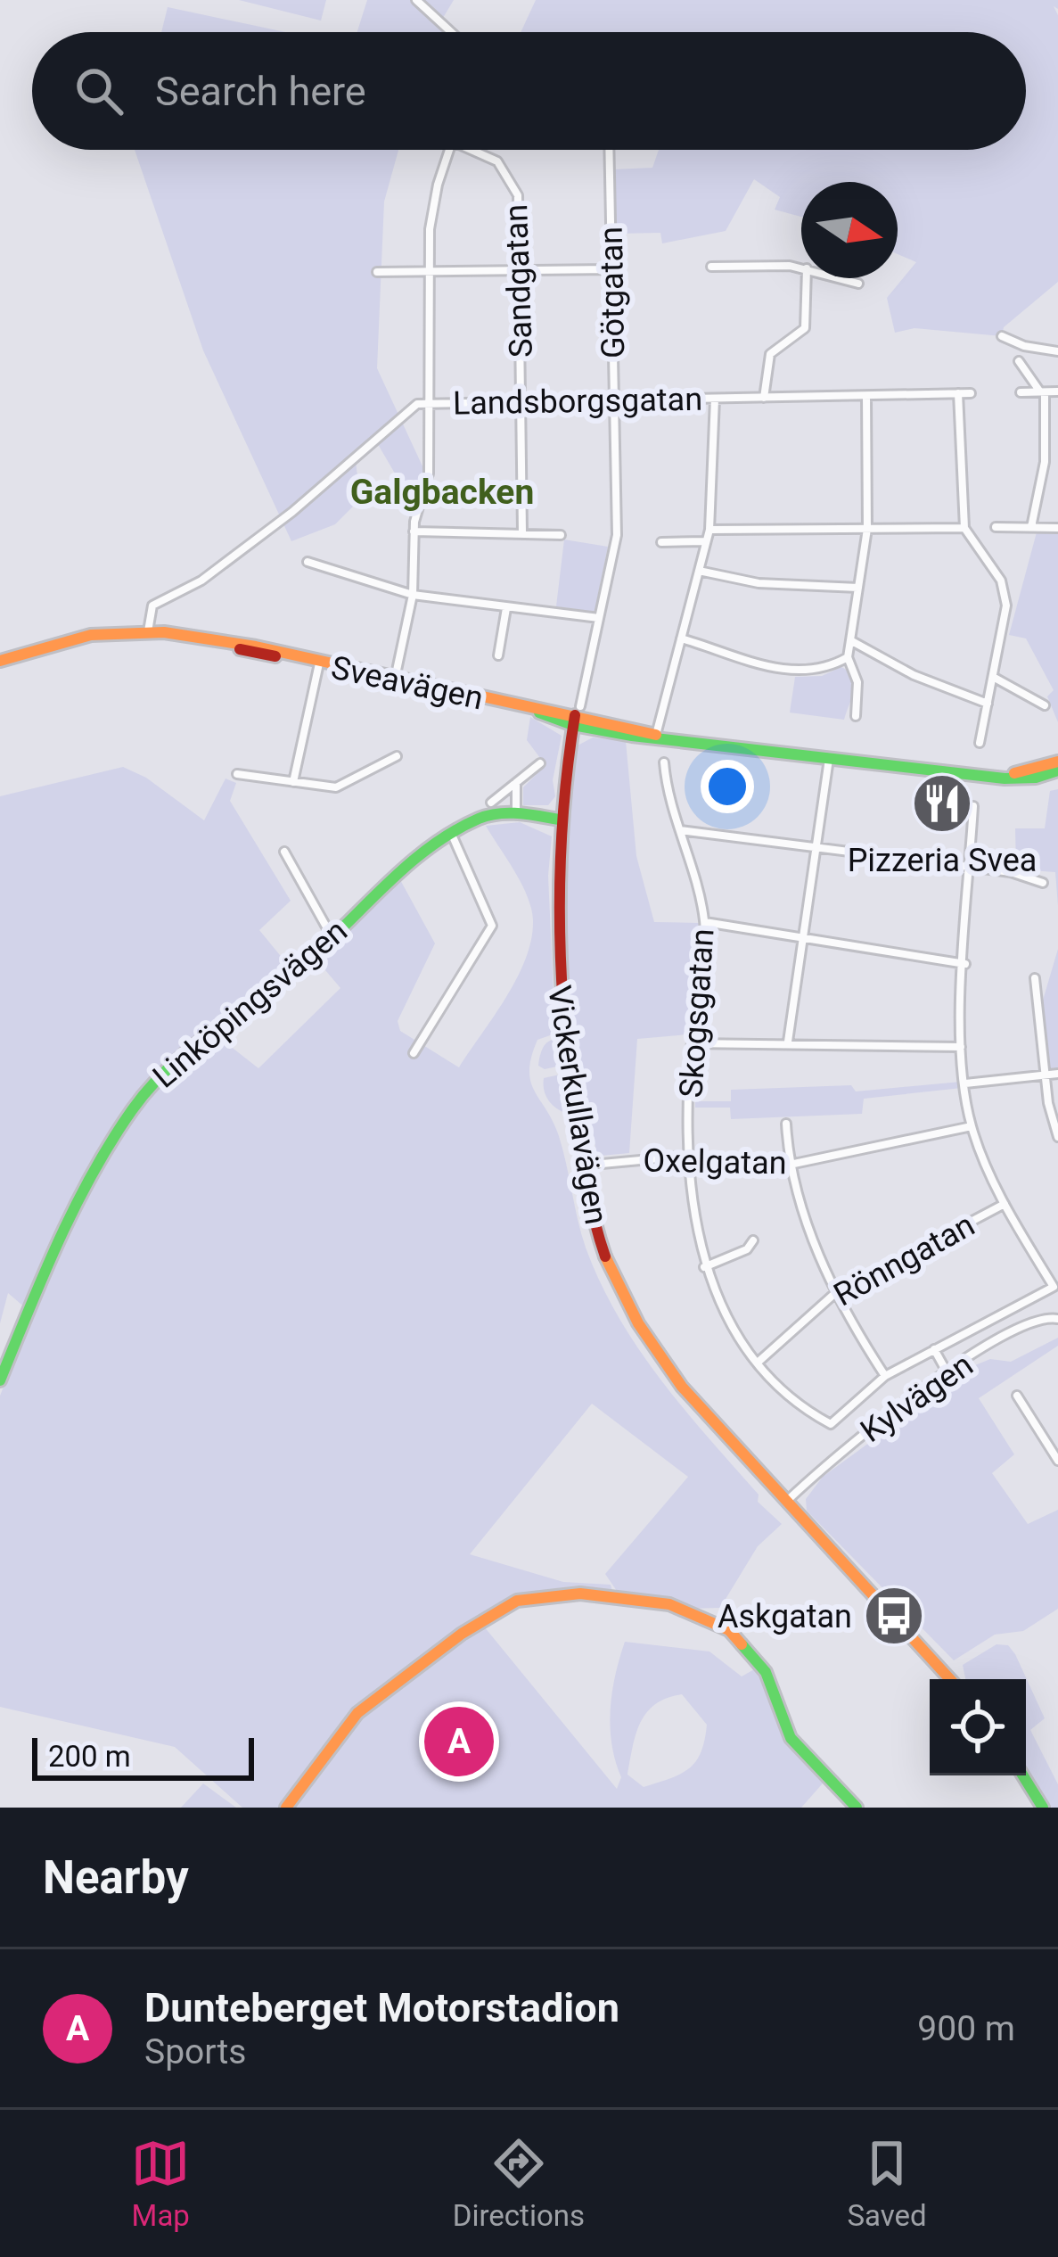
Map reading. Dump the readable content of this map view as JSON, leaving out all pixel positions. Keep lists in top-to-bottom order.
{
  "streets": {
    "main road": ["Sveavägen", "Linköpingsvägen", "Vickerkullavägen"],
    "street": [
      "Sandgatan",
      "Götgatan",
      "Landsborgsgatan",
      "Skogsgatan",
      "Oxelgatan",
      "Rönngatan",
      "Kylvägen"
    ]
  },
  "crossings": [
    ["Sandgatan", "Landsborgsgatan"],
    ["Götgatan", "Landsborgsgatan"],
    ["Götgatan", "Sveavägen"],
    ["Götgatan", "Vickerkullavägen"],
    ["Landsborgsgatan", "Sveavägen"],
    ["Sveavägen", "Vickerkullavägen"],
    ["Linköpingsvägen", "Vickerkullavägen"],
    ["Skogsgatan", "Oxelgatan"],
    ["Skogsgatan", "Rönngatan"],
    ["Vickerkullavägen", "Oxelgatan"],
    ["Vickerkullavägen", "Kylvägen"]
  ],
  "districts": ["Galgbacken"],
  "places": {
    "restaurant": ["Pizzeria Svea"],
    "bus stop": ["Askgatan"]
  },
  "scale_bar": "200 m",
  "north": "right",
  "page": {
    "search": "Search here",
    "pins": "A",
    "scale": "200 m",
    "heading": "Nearby",
    "list": [
      {
        "mark": "A",
        "name": "Dunteberget Motorstadion",
        "note": "Sports",
        "value": "900 m"
      }
    ],
    "nav": ["Map", "Directions", "Saved"]
  }
}
